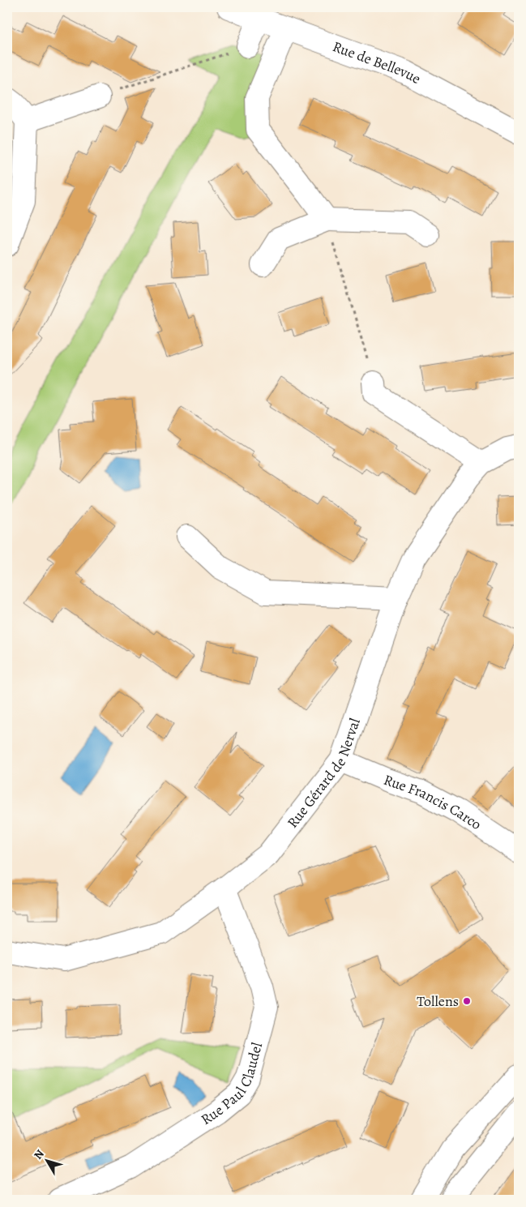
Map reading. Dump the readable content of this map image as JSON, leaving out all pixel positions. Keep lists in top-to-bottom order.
{
  "streets": {
    "street": [
      "Rue de Bellevue",
      "Rue Gérard de Nerval",
      "Rue Francis Carco",
      "Rue Paul Claudel"
    ]
  },
  "crossings": [
    ["Rue Gérard de Nerval", "Rue Francis Carco"],
    ["Rue Gérard de Nerval", "Rue Paul Claudel"]
  ],
  "places": ["Tollens"],
  "north": "top left"
}
